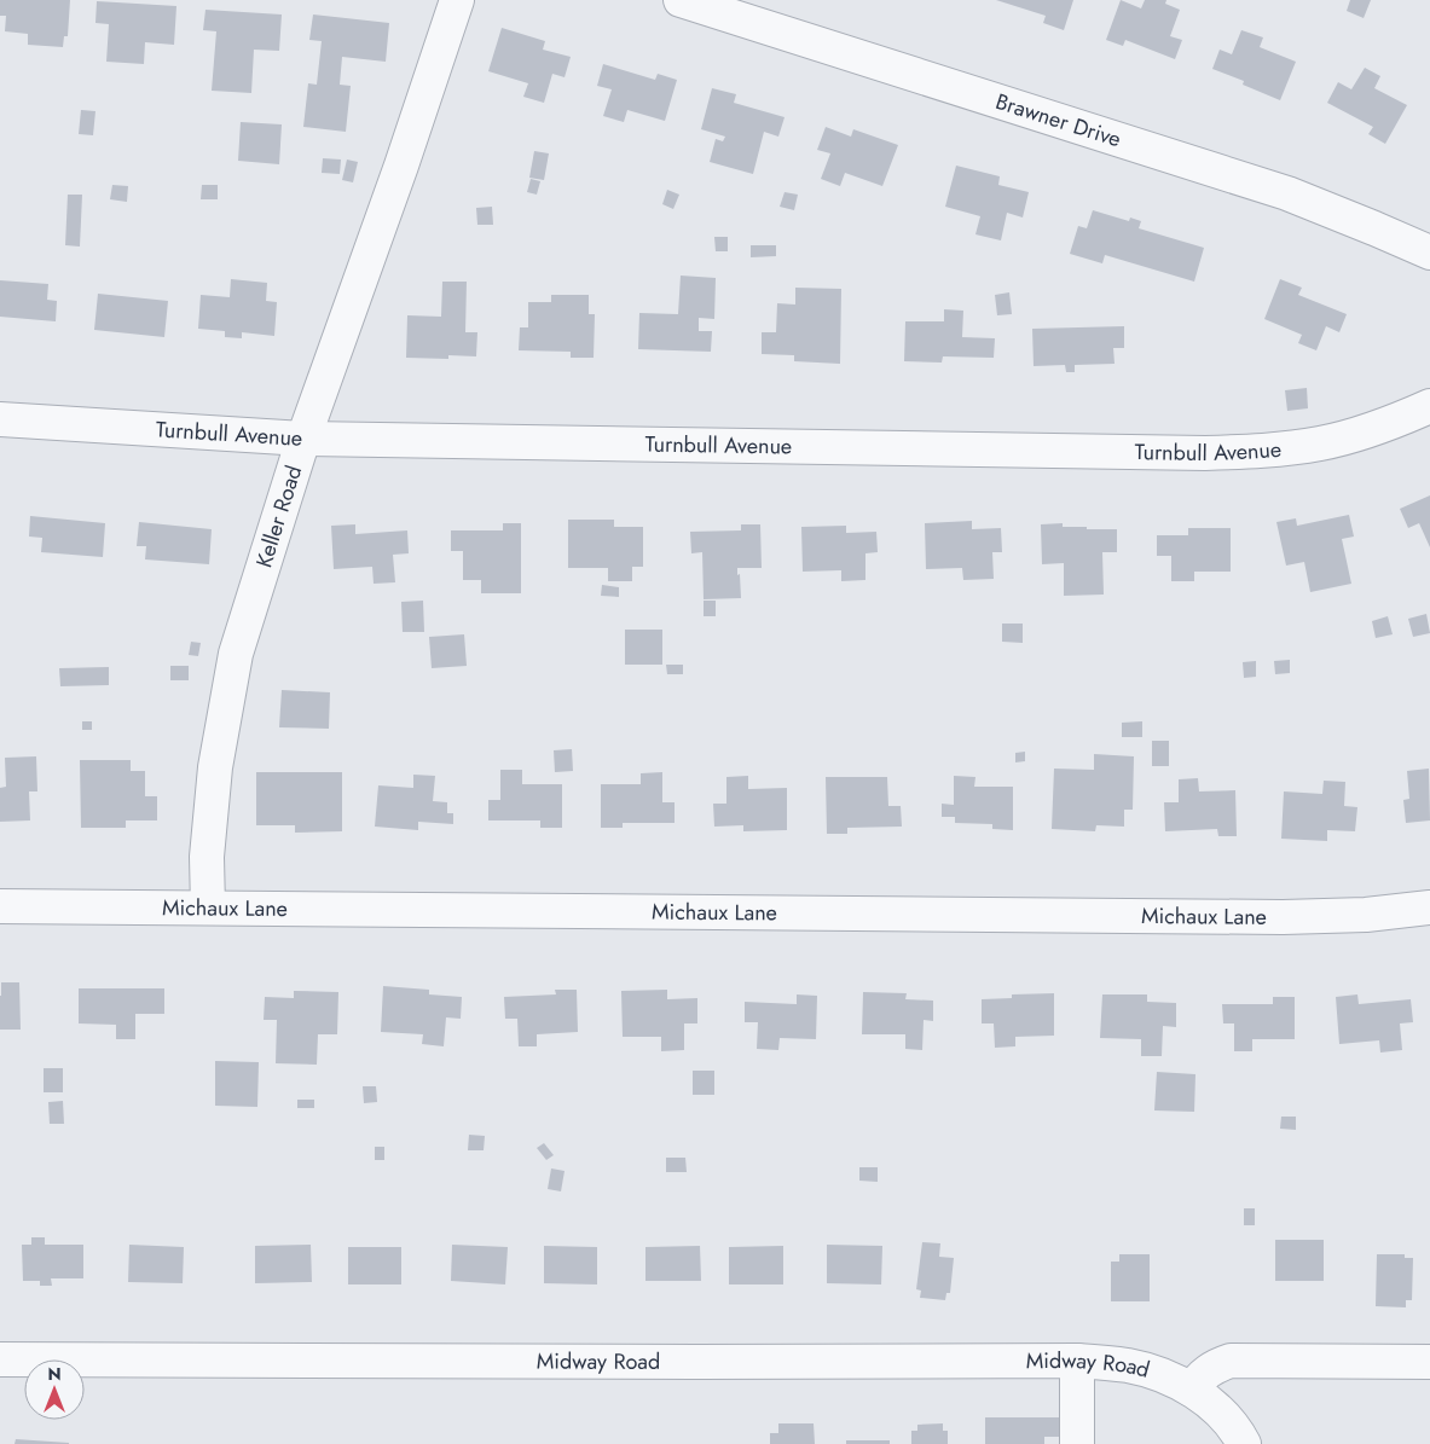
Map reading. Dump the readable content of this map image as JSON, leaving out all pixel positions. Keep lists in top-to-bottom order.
{
  "streets": {
    "street": [
      "Brawner Drive",
      "Turnbull Avenue",
      "Keller Road",
      "Michaux Lane",
      "Midway Road"
    ]
  },
  "crossings": [
    ["Turnbull Avenue", "Keller Road"],
    ["Keller Road", "Michaux Lane"]
  ],
  "north": "top"
}
